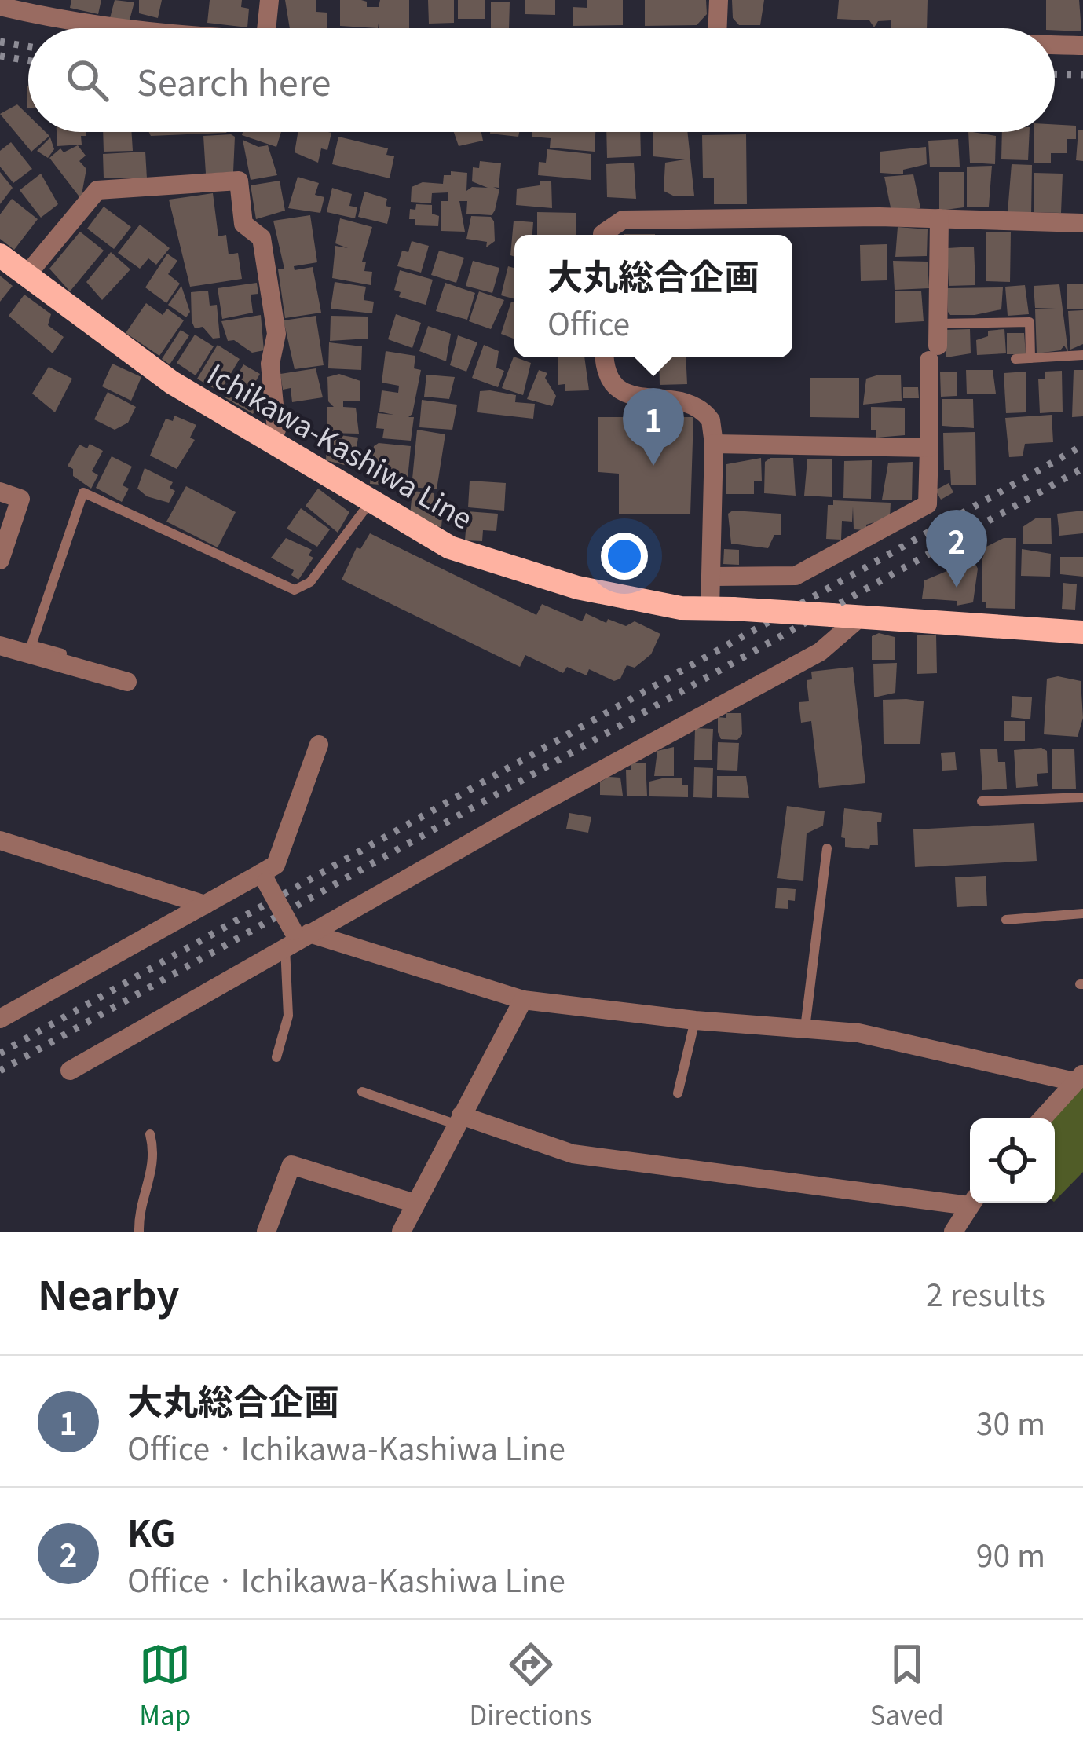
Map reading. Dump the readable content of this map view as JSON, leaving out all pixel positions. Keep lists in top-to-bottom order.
{
  "streets": {
    "main road": ["Ichikawa-Kashiwa Line"]
  },
  "page": {
    "search": "Search here",
    "popup": ["大丸総合企画", "Office"],
    "pins": ["1", "2"],
    "heading": ["Nearby", "2 results"],
    "list": [
      {
        "mark": "1",
        "name": "大丸総合企画",
        "note": "Office · Ichikawa-Kashiwa Line",
        "value": "30 m"
      },
      {
        "mark": "2",
        "name": "KG",
        "note": "Office · Ichikawa-Kashiwa Line",
        "value": "90 m"
      }
    ],
    "nav": ["Map", "Directions", "Saved"]
  }
}
